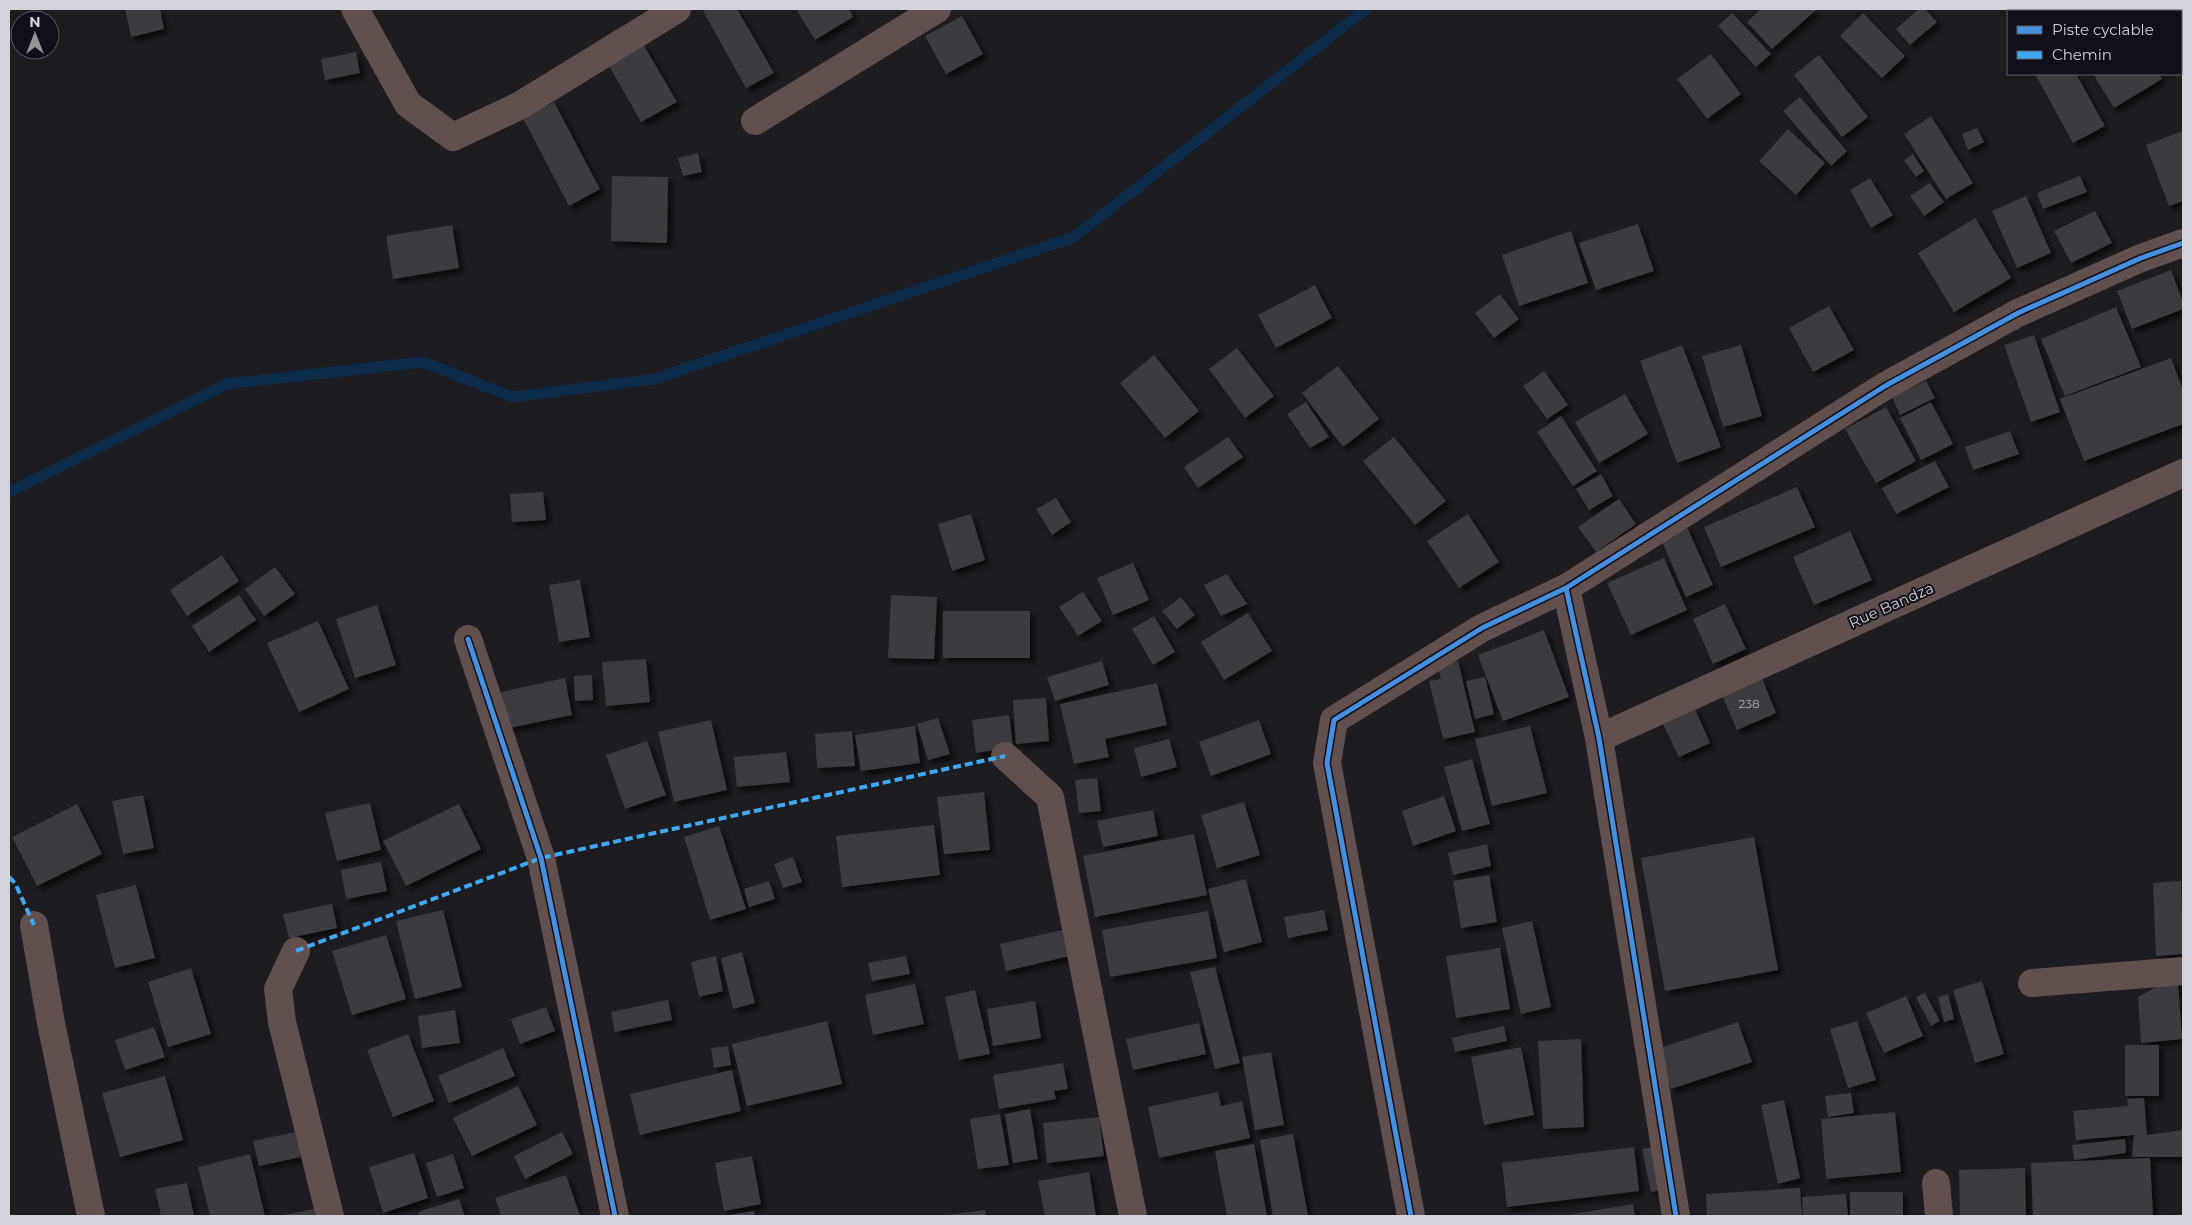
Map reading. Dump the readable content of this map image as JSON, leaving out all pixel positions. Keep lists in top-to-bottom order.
{
  "streets": {
    "street": ["Rue Bandza"]
  },
  "house_numbers": ["238"],
  "legend": ["Piste cyclable", "Chemin"],
  "north": "top"
}
